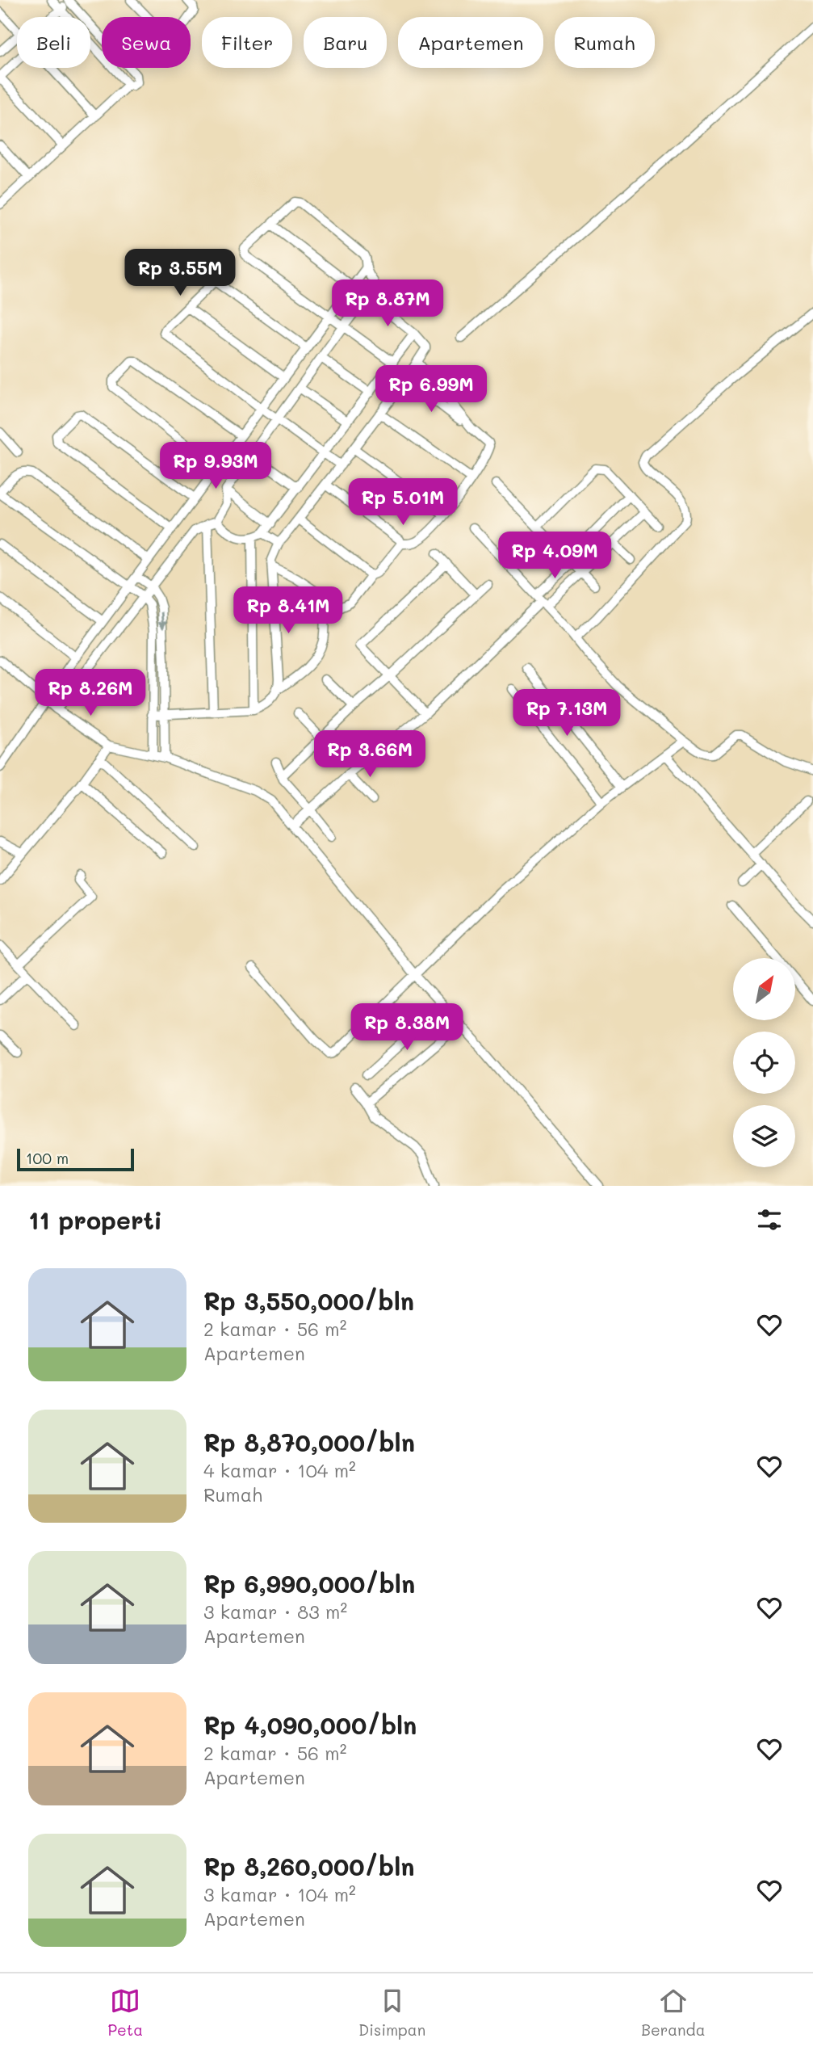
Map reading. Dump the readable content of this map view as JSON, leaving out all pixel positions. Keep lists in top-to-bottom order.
{
  "scale_bar": "100 m",
  "north": "top right",
  "page": {
    "chip": [
      "Beli",
      "Sewa",
      "Filter",
      "Baru",
      "Apartemen",
      "Rumah"
    ],
    "price": [
      "Rp 3.55M",
      "Rp 8.87M",
      "Rp 6.99M",
      "Rp 9.93M",
      "Rp 5.01M",
      "Rp 4.09M",
      "Rp 8.41M",
      "Rp 8.26M",
      "Rp 7.13M",
      "Rp 3.66M",
      "Rp 8.38M"
    ],
    "scale": "100 m",
    "heading": "11 properti",
    "list": [
      {
        "name": "Rp 3,550,000/bln",
        "note": "2 kamar · 56 m² · Apartemen"
      },
      {
        "name": "Rp 8,870,000/bln",
        "note": "4 kamar · 104 m² · Rumah"
      },
      {
        "name": "Rp 6,990,000/bln",
        "note": "3 kamar · 83 m² · Apartemen"
      },
      {
        "name": "Rp 4,090,000/bln",
        "note": "2 kamar · 56 m² · Apartemen"
      },
      {
        "name": "Rp 8,260,000/bln",
        "note": "3 kamar · 104 m² · Apartemen"
      }
    ],
    "tabs": ["Peta", "Disimpan", "Beranda"]
  }
}
